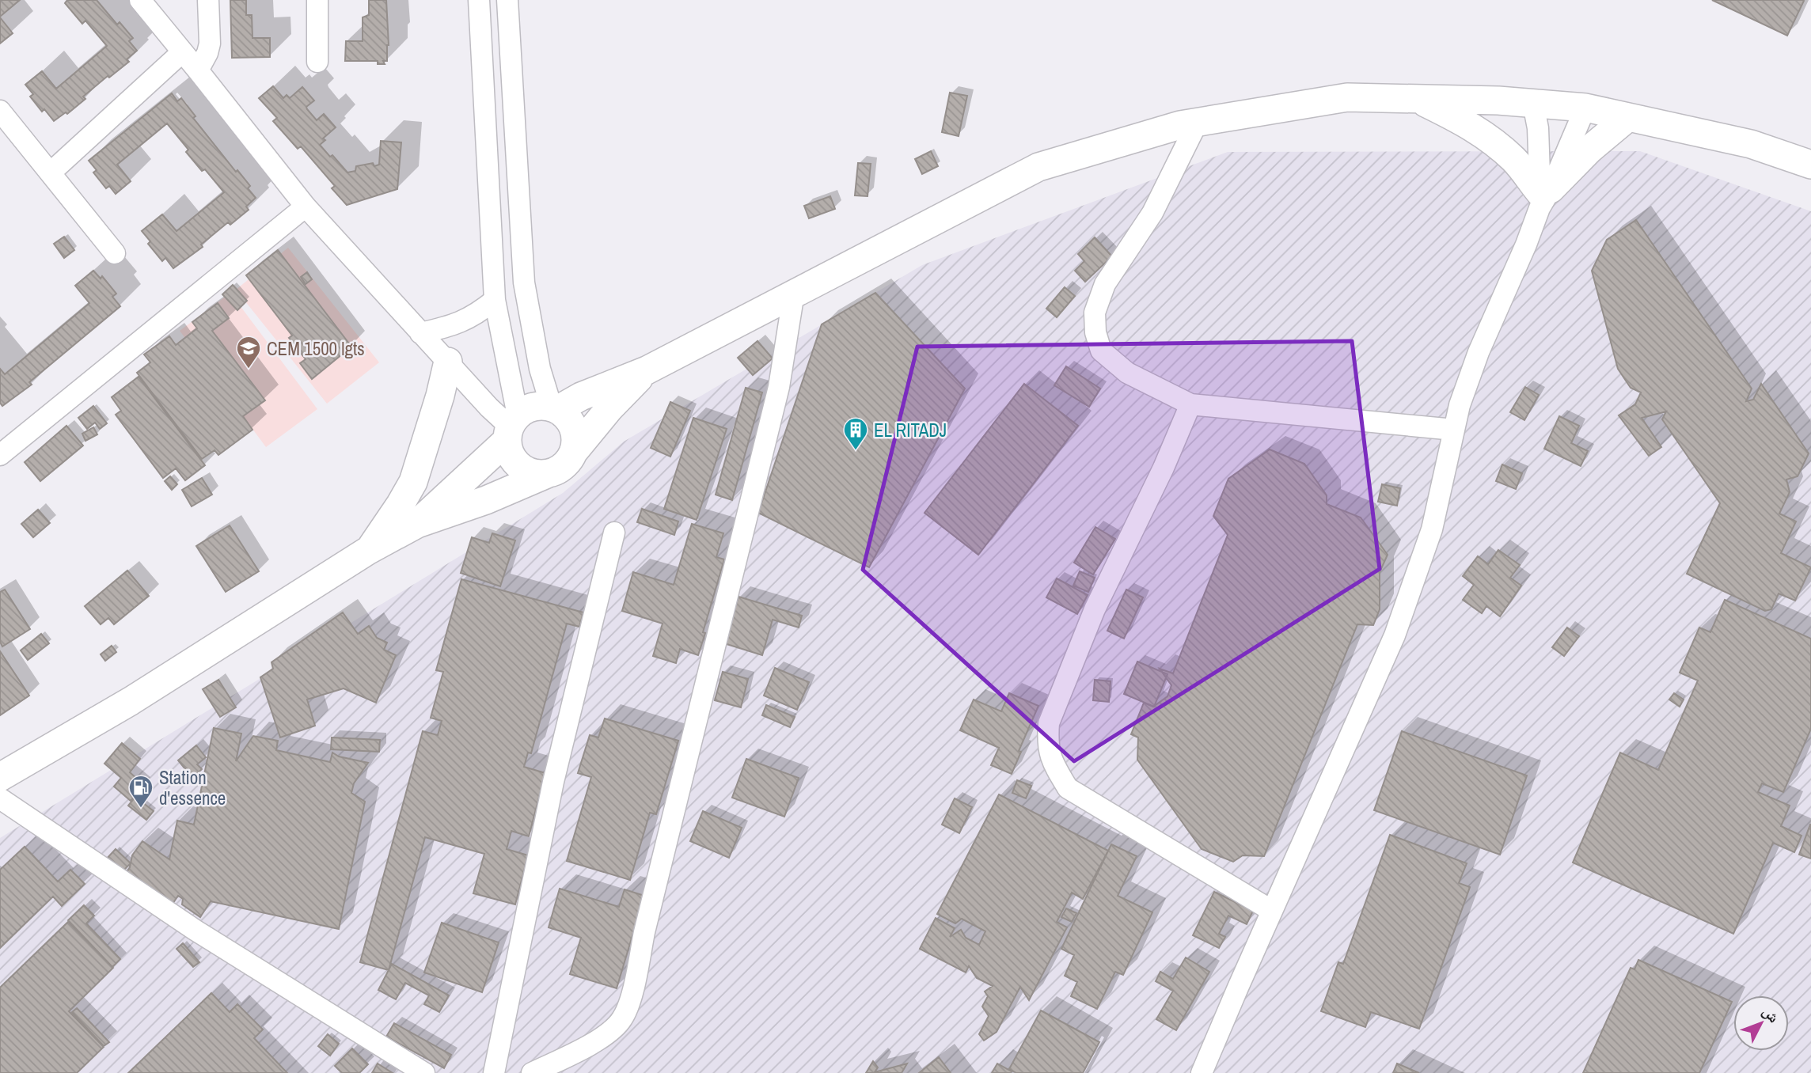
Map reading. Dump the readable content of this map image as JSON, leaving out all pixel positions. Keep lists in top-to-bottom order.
{
  "places": {
    "school or university": ["CEM 1500 lgts"],
    "building": ["EL RITADJ"],
    "fuel station": ["Station d'essence"]
  },
  "north": "top right"
}
